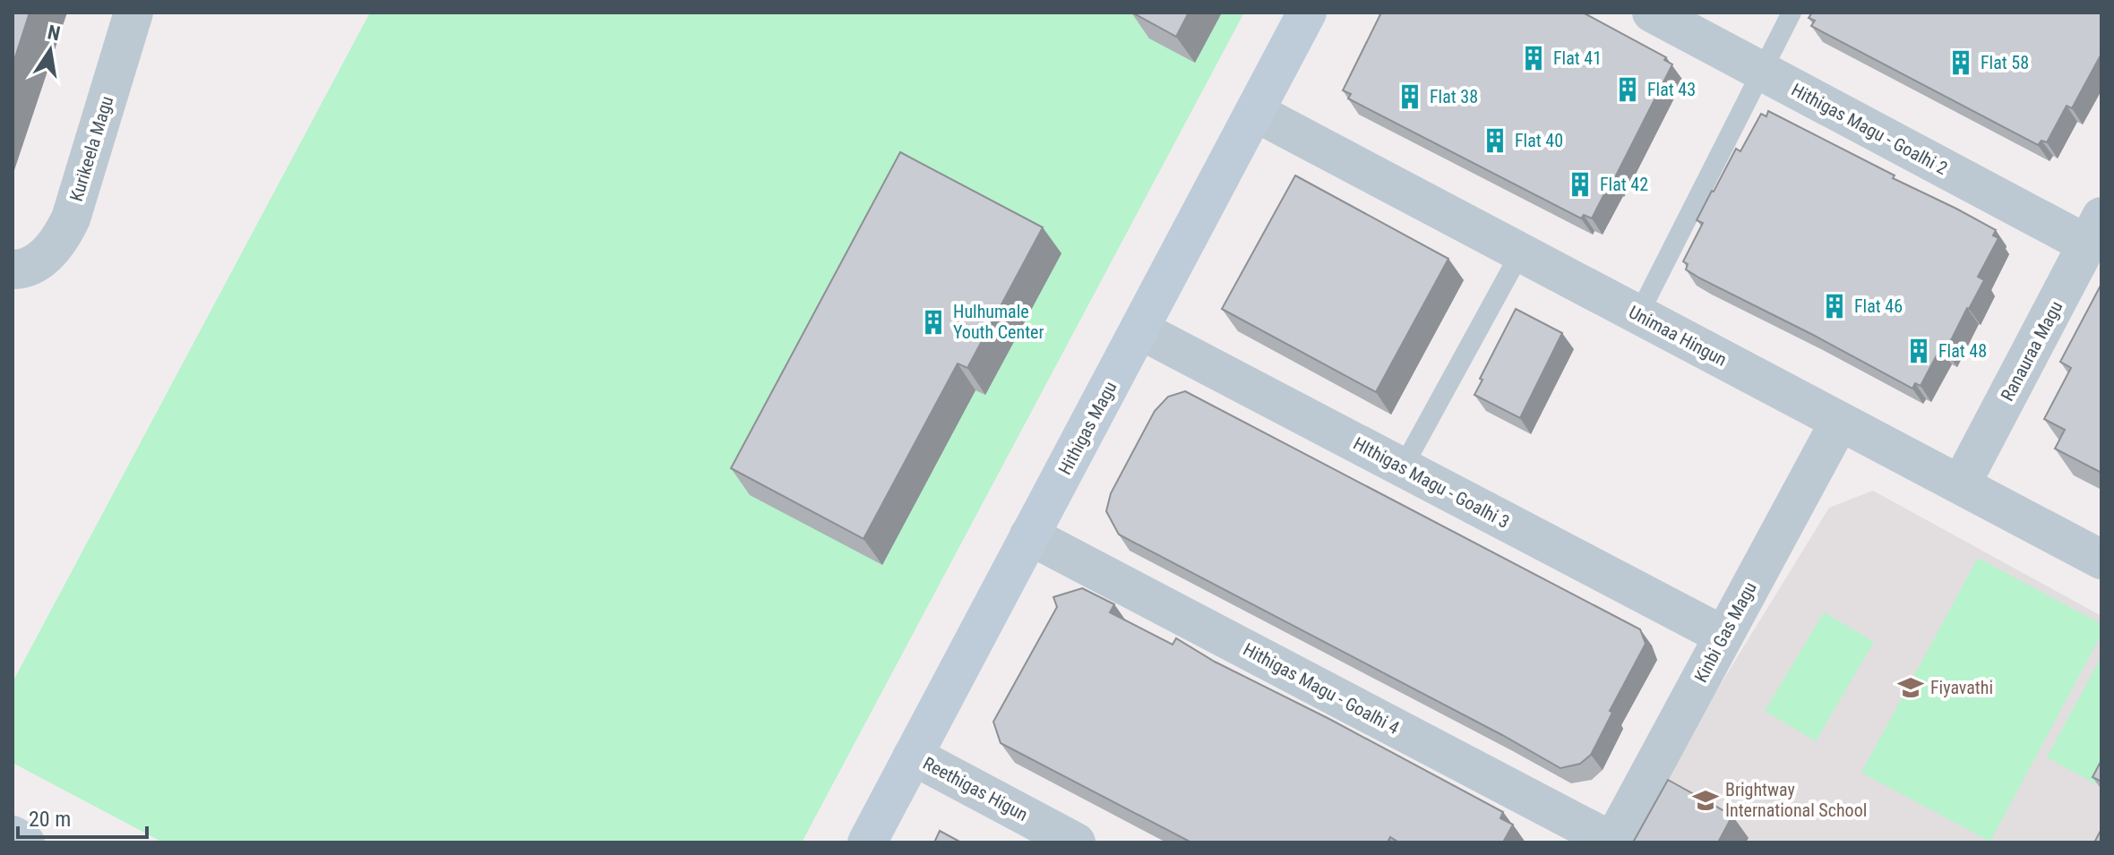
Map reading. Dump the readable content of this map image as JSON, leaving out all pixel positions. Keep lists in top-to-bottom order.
{
  "streets": {
    "street": [
      "Hithigas Magu - Goalhi 2",
      "Kurikeela Magu",
      "Unimaa Hingun",
      "Ranauraa Magu",
      "Hithigas Magu",
      "HIthigas Magu - Goalhi 3",
      "Kinbi Gas Magu",
      "Hithigas Magu - Goalhi 4",
      "Reethigas Higun"
    ]
  },
  "crossings": [
    ["Hithigas Magu - Goalhi 2", "Ranauraa Magu"],
    ["Unimaa Hingun", "Ranauraa Magu"],
    ["Unimaa Hingun", "Hithigas Magu"],
    ["Unimaa Hingun", "Kinbi Gas Magu"],
    ["Hithigas Magu", "HIthigas Magu - Goalhi 3"],
    ["Hithigas Magu", "Hithigas Magu - Goalhi 4"],
    ["Hithigas Magu", "Reethigas Higun"],
    ["HIthigas Magu - Goalhi 3", "Kinbi Gas Magu"],
    ["Kinbi Gas Magu", "Hithigas Magu - Goalhi 4"]
  ],
  "places": {
    "building": [
      "Flat 41",
      "Flat 58",
      "Flat 43",
      "Flat 38",
      "Flat 40",
      "Flat 42",
      "Flat 46",
      "Hulhumale Youth Center",
      "Flat 48"
    ],
    "school or university": ["Fiyavathi", "Brightway International School"]
  },
  "scale_bar": "20 m",
  "north": "top"
}
